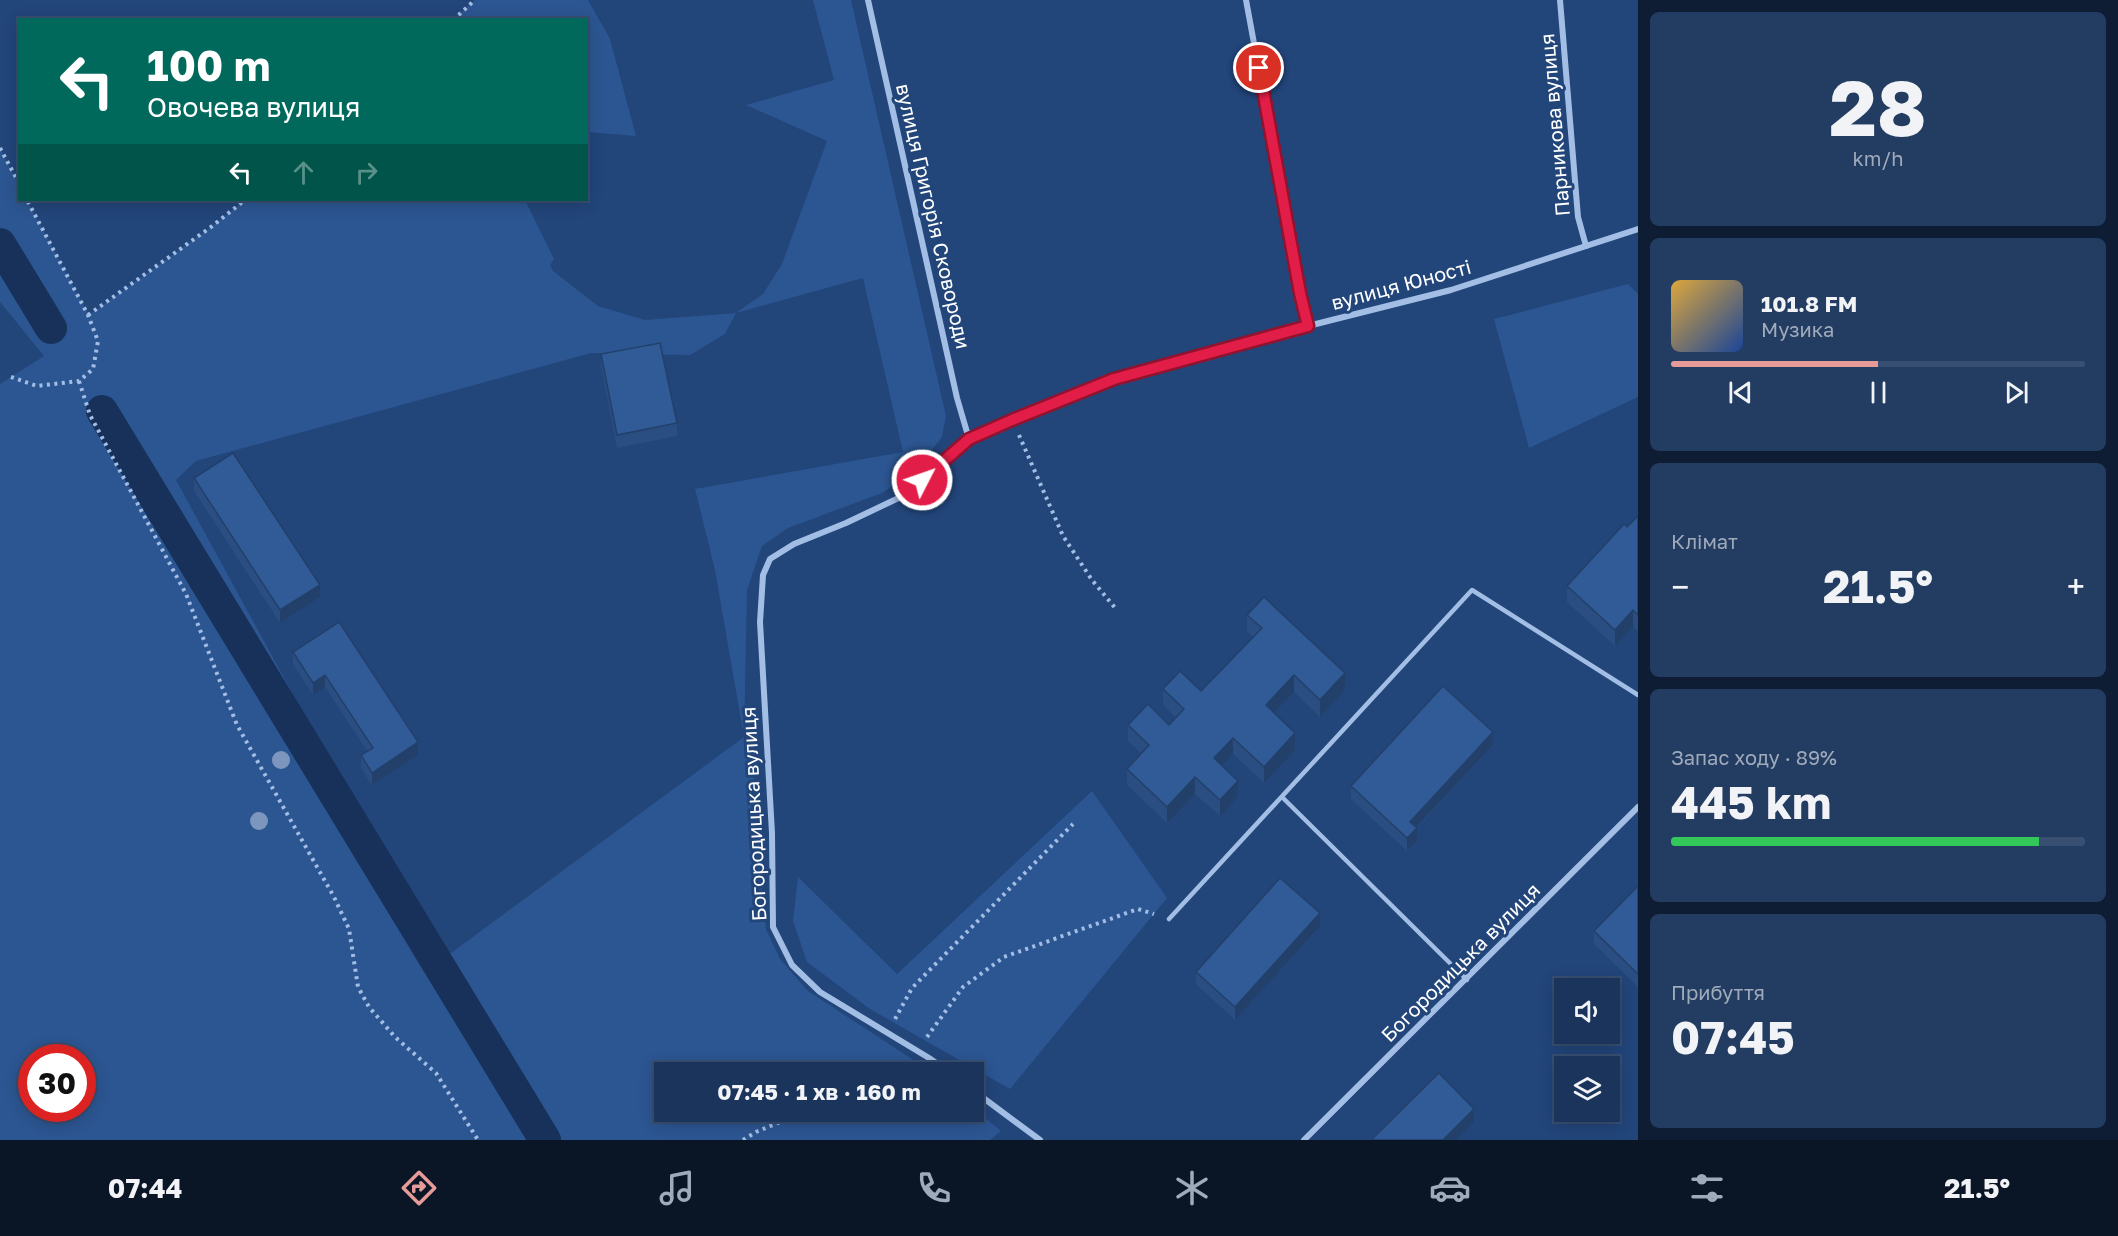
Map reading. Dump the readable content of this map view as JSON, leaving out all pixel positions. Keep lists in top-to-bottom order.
{
  "streets": {
    "street": [
      "Парникова вулиця",
      "вулиця Григорія Сковороди",
      "вулиця Юності",
      "Богородицька вулиця"
    ]
  },
  "crossings": [
    ["Парникова вулиця", "вулиця Юності"],
    ["вулиця Григорія Сковороди", "вулиця Юності"],
    ["вулиця Юності", "Богородицька вулиця"]
  ],
  "page": {
    "tile": [
      ["28", "km/h"],
      "Клімат",
      ["Запас ходу · 89%", "445 km"],
      ["Прибуття", "07:45"]
    ],
    "turn": ["100 m", "Овочева вулиця"],
    "song": ["101.8 FM", "Музика"],
    "heat": ["−", "21.5°", "+"],
    "limit": "30",
    "trip": "07:45 · 1 хв · 160 m",
    "tabs": ["07:44", "21.5°"]
  }
}
